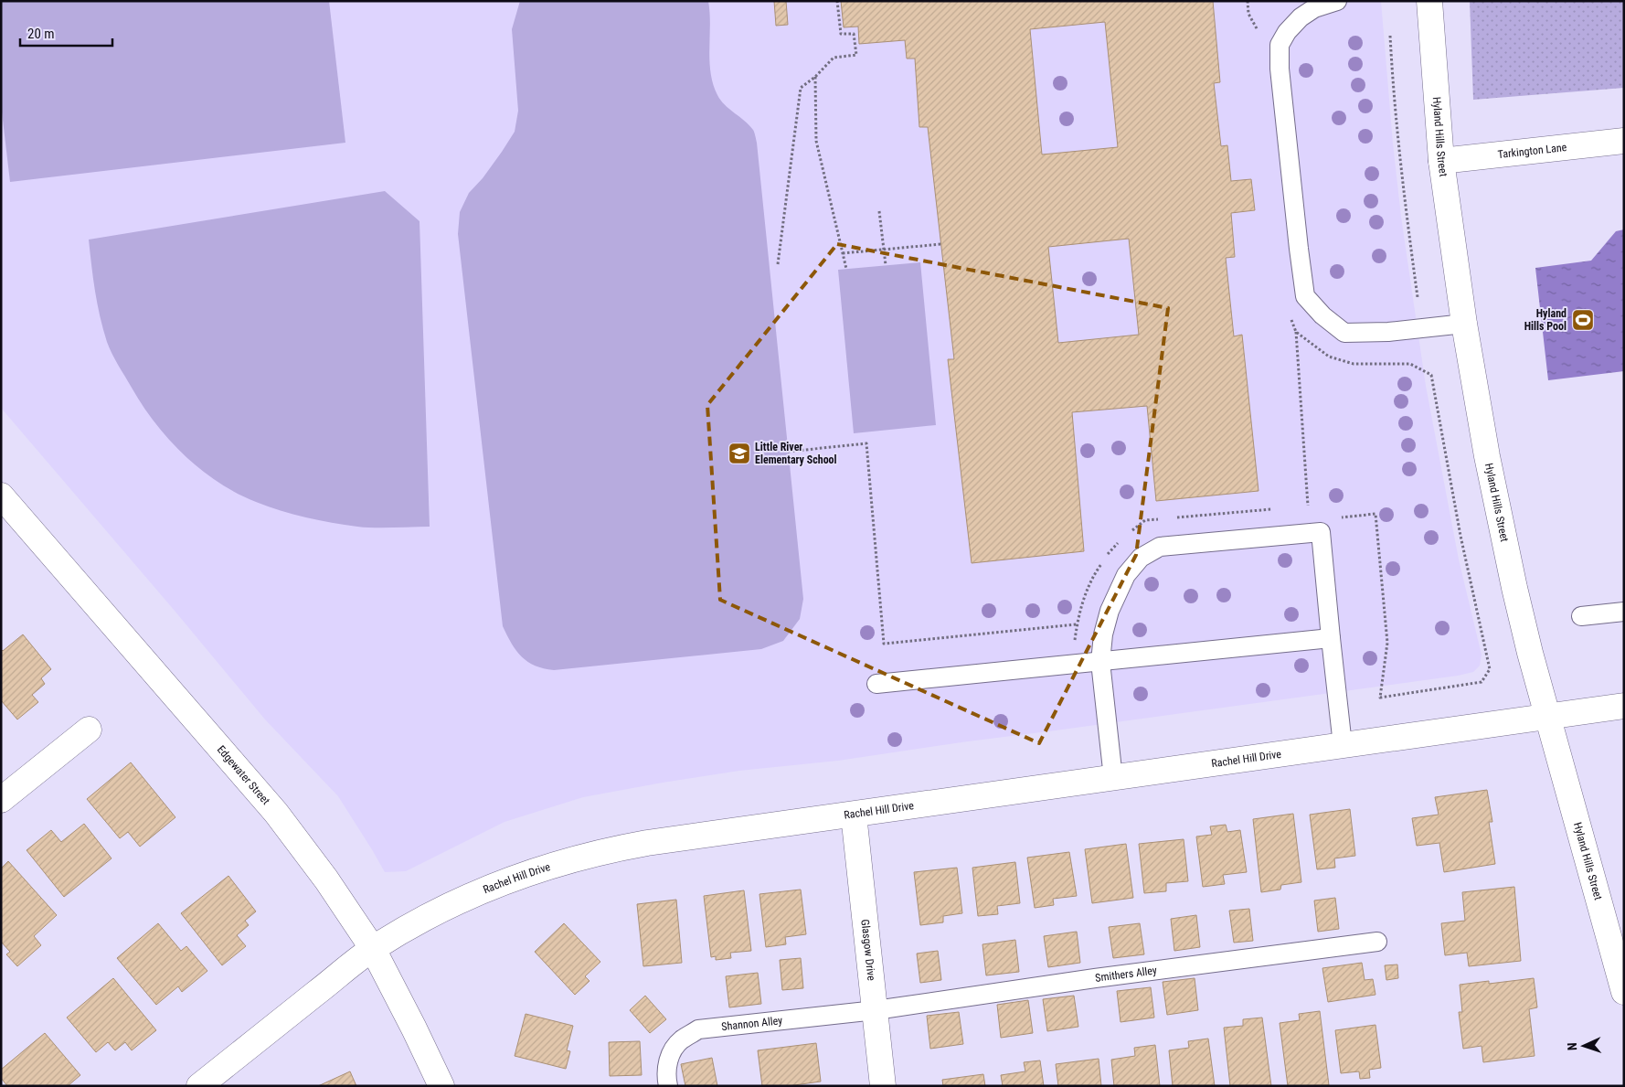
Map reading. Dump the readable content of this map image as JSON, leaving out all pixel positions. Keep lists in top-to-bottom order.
{
  "streets": {
    "street": [
      "Hyland Hills Street",
      "Tarkington Lane",
      "Rachel Hill Drive",
      "Edgewater Street",
      "Glasgow Drive"
    ],
    "lane": ["Smithers Alley", "Shannon Alley"]
  },
  "crossings": [
    ["Hyland Hills Street", "Tarkington Lane"],
    ["Hyland Hills Street", "Rachel Hill Drive"],
    ["Rachel Hill Drive", "Edgewater Street"],
    ["Rachel Hill Drive", "Glasgow Drive"],
    ["Glasgow Drive", "Smithers Alley"],
    ["Glasgow Drive", "Shannon Alley"],
    ["Smithers Alley", "Shannon Alley"]
  ],
  "places": {
    "sports": ["Hyland Hills Pool"],
    "school or university": ["Little River Elementary School"]
  },
  "scale_bar": "20 m",
  "north": "left"
}
